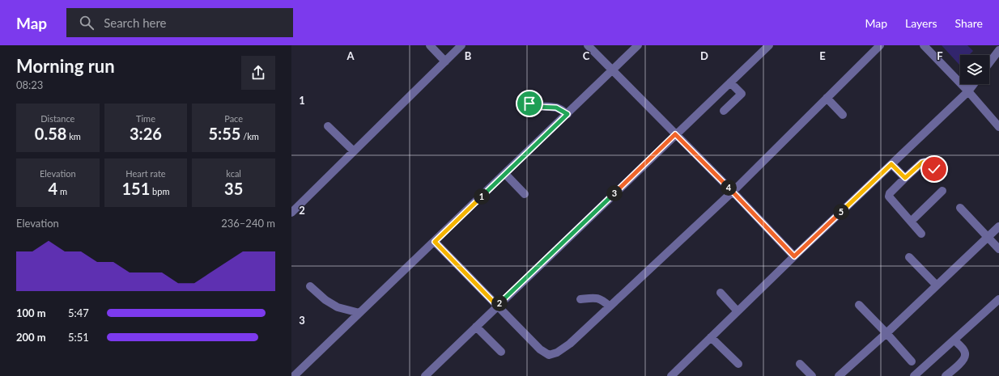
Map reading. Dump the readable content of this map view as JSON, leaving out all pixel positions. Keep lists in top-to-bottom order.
{
  "page": {
    "header": "Map",
    "search": "Search here",
    "nav": ["Map", "Layers", "Share"],
    "heading": ["Morning run", "08:23"],
    "stats": [
      ["Distance", "0.58 km"],
      ["Time", "3:26"],
      ["Pace", "5:55 /km"],
      ["Elevation", "4 m"],
      ["Heart rate", "151 bpm"],
      ["kcal", "35"]
    ],
    "pins": [
      "4",
      "3",
      "1",
      "5",
      "2"
    ],
    "chart": ["Elevation", "236–240 m"],
    "list": [
      {
        "name": "100 m",
        "note": "5:47"
      },
      {
        "name": "200 m",
        "note": "5:51"
      }
    ]
  },
  "grid": {
    "columns": [
      "A",
      "B",
      "C",
      "D",
      "E",
      "F"
    ],
    "rows": ["1", "2", "3"]
  }
}
